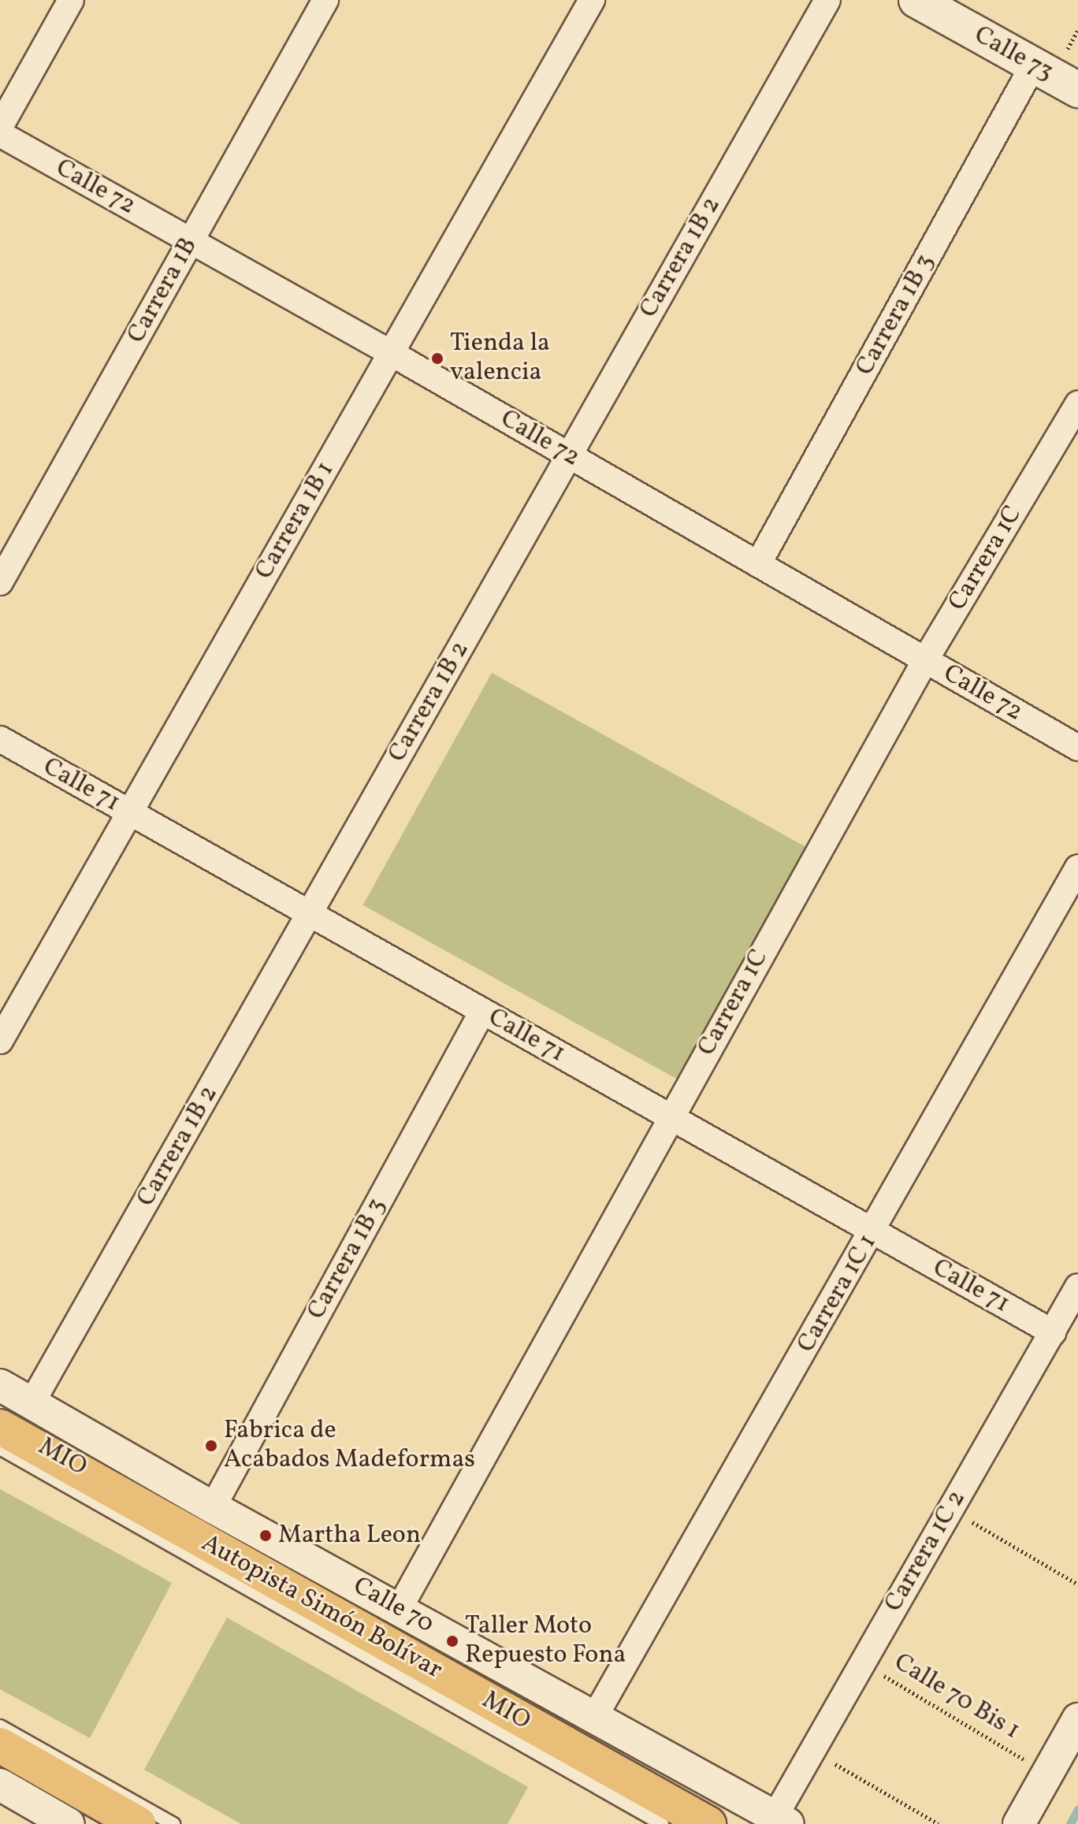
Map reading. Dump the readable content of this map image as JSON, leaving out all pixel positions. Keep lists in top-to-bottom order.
{
  "streets": {
    "highway": ["Autopista Simón Bolívar"],
    "main road": ["Calle 73"],
    "street": [
      "Calle 72",
      "Carrera 1B 2",
      "Carrera 1B",
      "Carrera 1B 3",
      "Carrera 1B 1",
      "Carrera 1C",
      "Calle 71",
      "Carrera 1C 1",
      "Carrera 1C 2",
      "Calle 70"
    ],
    "lane": ["MIO"],
    "path": ["Calle 70 Bis 1"]
  },
  "crossings": [
    ["Calle 73", "Carrera 1B 3"],
    ["Calle 72", "Carrera 1B 2"],
    ["Calle 72", "Carrera 1B"],
    ["Calle 72", "Carrera 1B 3"],
    ["Calle 72", "Carrera 1B 1"],
    ["Calle 72", "Carrera 1C"],
    ["Carrera 1B 2", "Calle 71"],
    ["Carrera 1B 2", "Calle 70"],
    ["Carrera 1B 3", "Calle 71"],
    ["Carrera 1B 3", "Calle 70"],
    ["Carrera 1B 1", "Calle 71"],
    ["Carrera 1C", "Calle 71"],
    ["Carrera 1C", "Calle 70"],
    ["Calle 71", "Carrera 1C 1"],
    ["Calle 71", "Carrera 1C 2"],
    ["Carrera 1C 1", "Calle 70"],
    ["Carrera 1C 2", "Calle 70"],
    ["Carrera 1C 2", "Calle 70 Bis 1"]
  ],
  "places": [
    "Tienda la valencia",
    "Fabrica de Acabados Madeformas",
    "Martha Leon",
    "Taller Moto Repuesto Fona"
  ]
}
